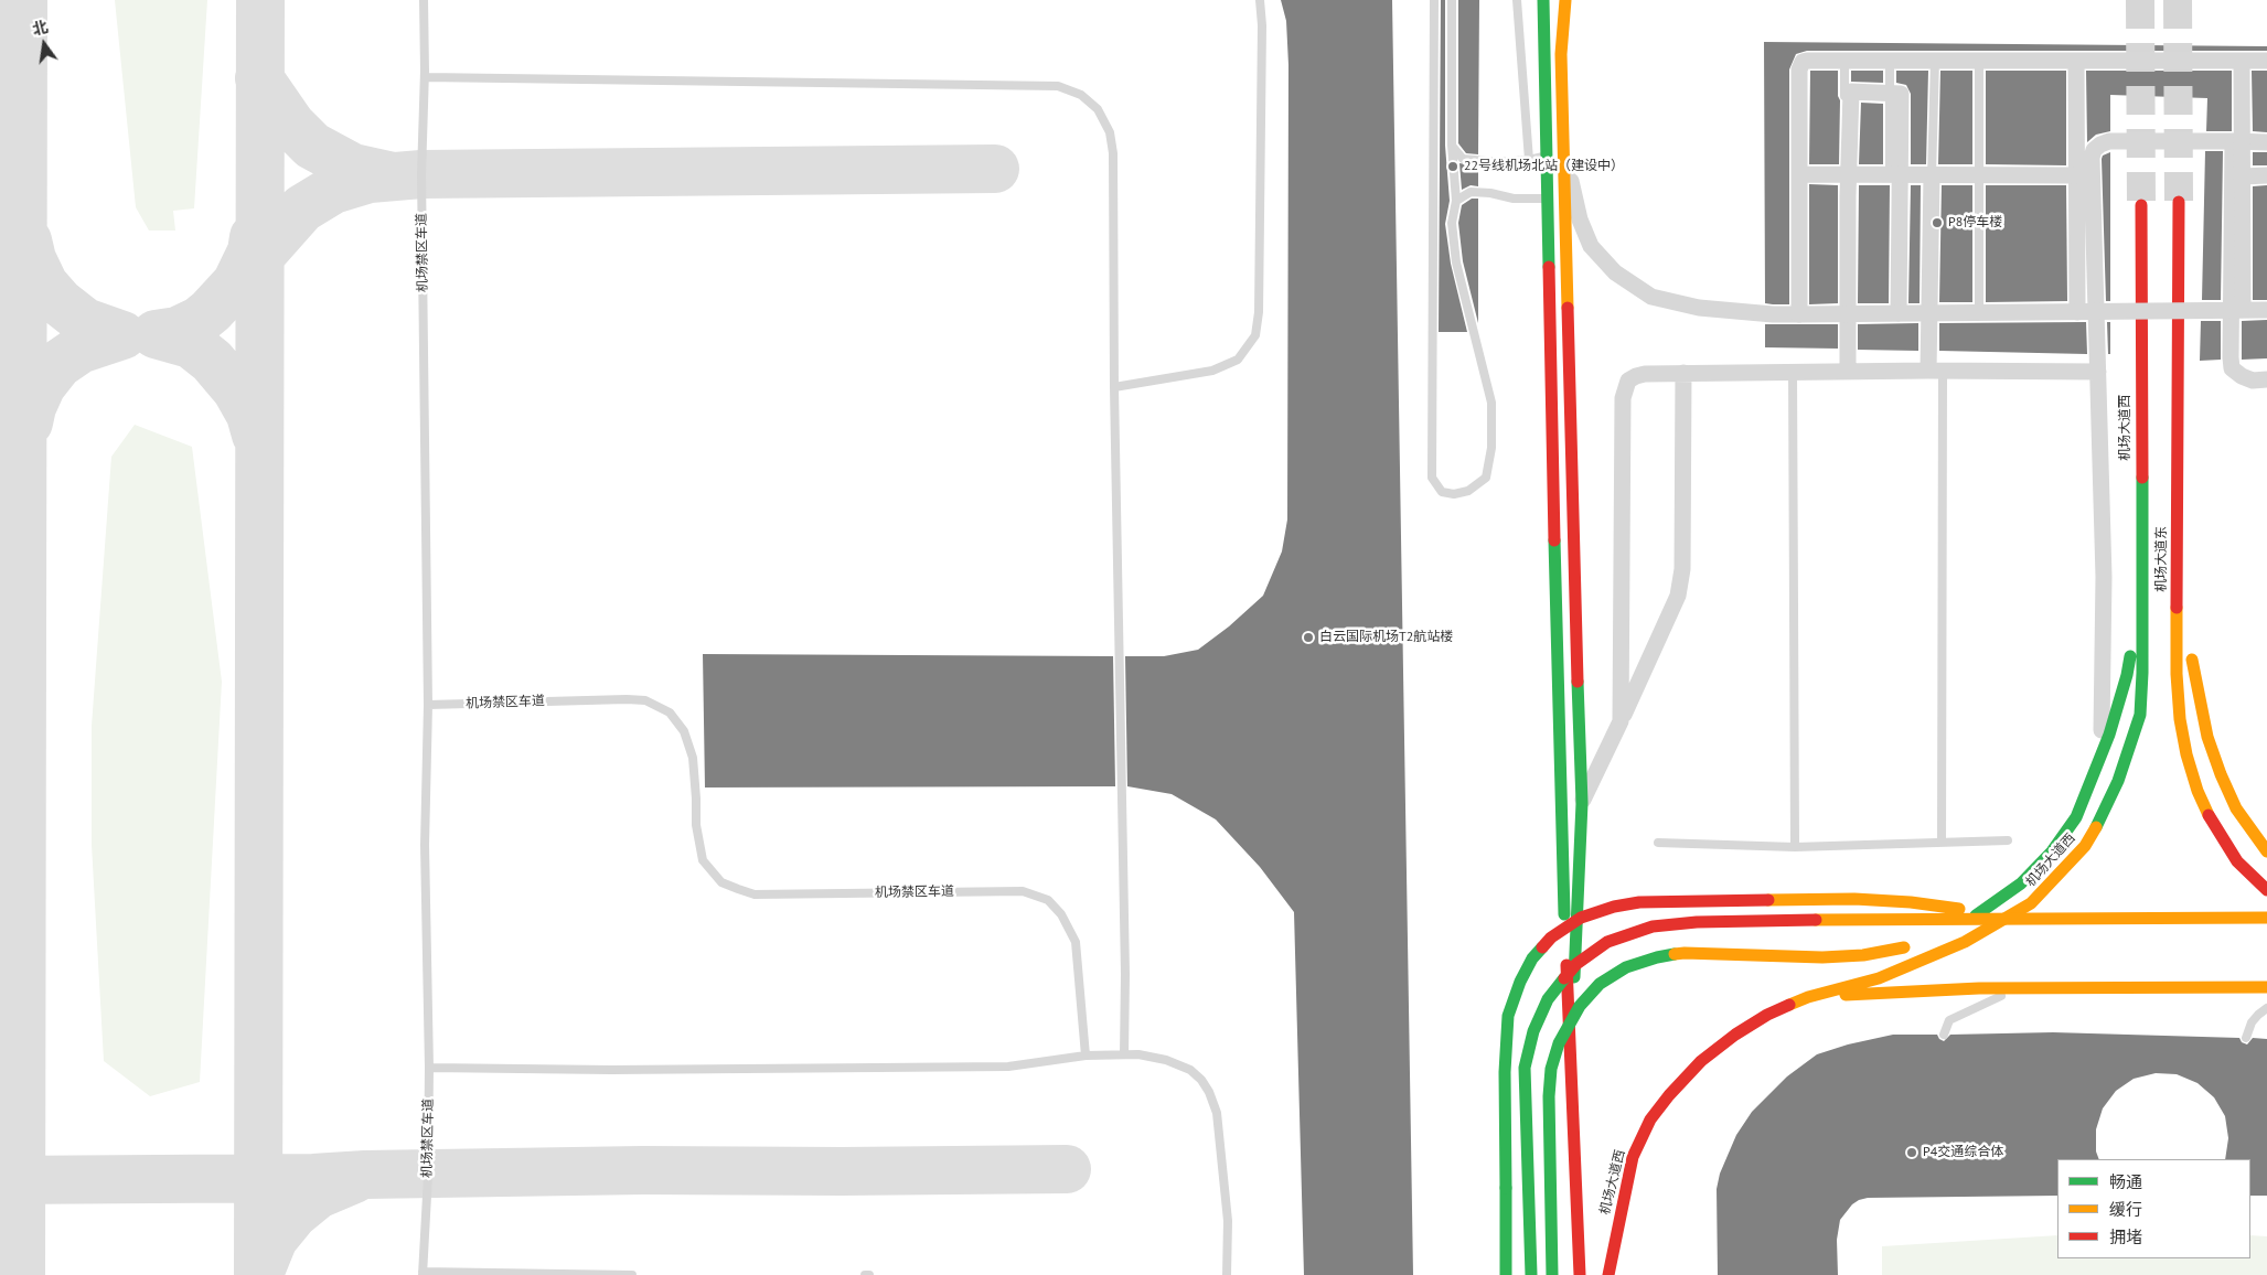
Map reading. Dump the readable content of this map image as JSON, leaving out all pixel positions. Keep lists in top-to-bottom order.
{
  "streets": {
    "main road": ["机场大道西", "机场大道东"],
    "lane": ["机场禁区车道"]
  },
  "places": [
    "22号线机场北站（建设中）",
    "P8停车楼",
    "白云国际机场T2航站楼",
    "P4交通综合体"
  ],
  "legend": ["畅通", "缓行", "拥堵"],
  "north": "top"
}
